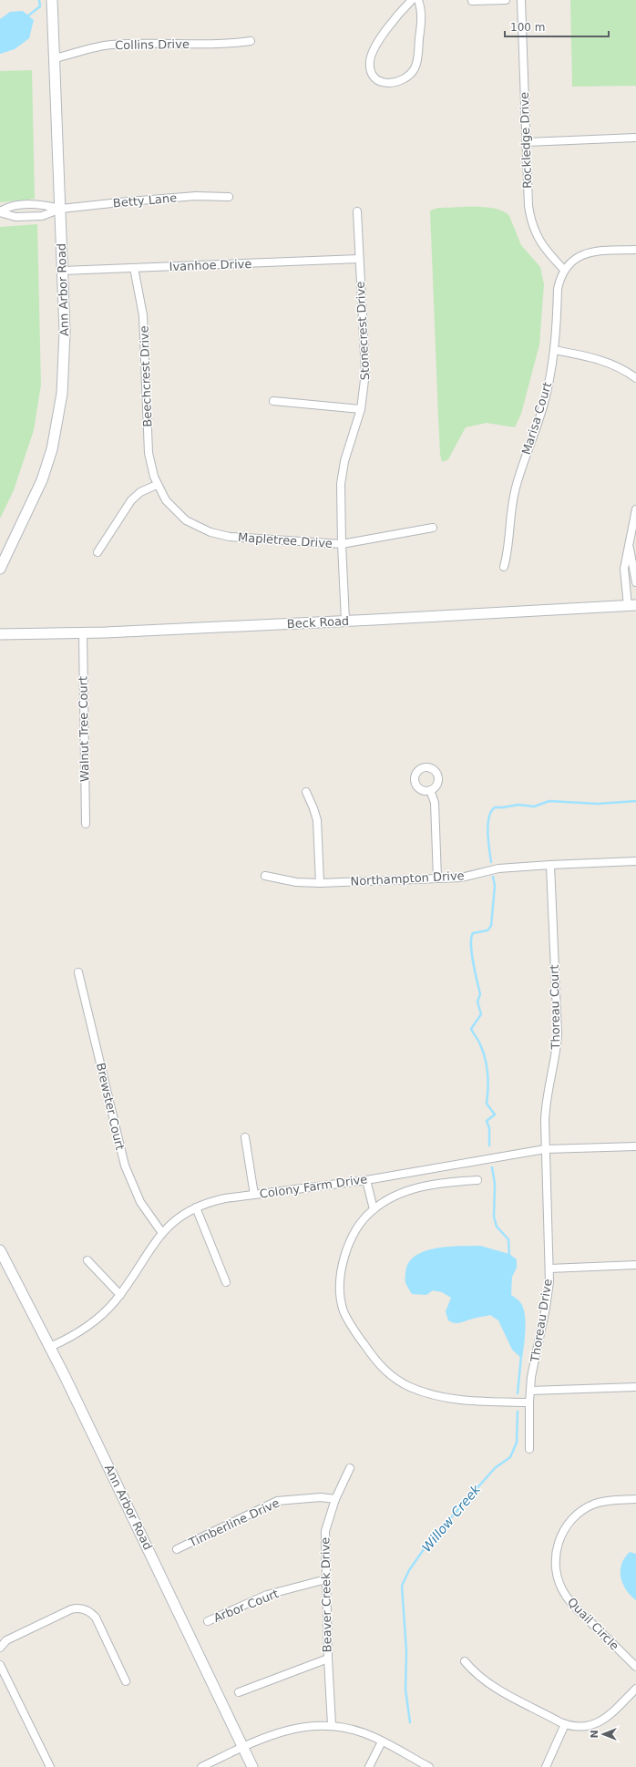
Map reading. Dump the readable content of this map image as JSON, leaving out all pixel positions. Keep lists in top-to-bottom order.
{
  "streets": {
    "main road": ["Ann Arbor Road", "Beck Road"],
    "street": [
      "Collins Drive",
      "Rockledge Drive",
      "Betty Lane",
      "Ivanhoe Drive",
      "Stonecrest Drive",
      "Beechcrest Drive",
      "Marisa Court",
      "Mapletree Drive",
      "Walnut Tree Court",
      "Northampton Drive",
      "Thoreau Court",
      "Brewster Court",
      "Colony Farm Drive",
      "Thoreau Drive",
      "Timberline Drive",
      "Beaver Creek Drive",
      "Arbor Court",
      "Quail Circle"
    ]
  },
  "crossings": [
    ["Collins Drive", "Ann Arbor Road"],
    ["Rockledge Drive", "Marisa Court"],
    ["Betty Lane", "Ann Arbor Road"],
    ["Ivanhoe Drive", "Ann Arbor Road"],
    ["Ivanhoe Drive", "Stonecrest Drive"],
    ["Ivanhoe Drive", "Beechcrest Drive"],
    ["Ann Arbor Road", "Colony Farm Drive"],
    ["Stonecrest Drive", "Mapletree Drive"],
    ["Stonecrest Drive", "Beck Road"],
    ["Beechcrest Drive", "Mapletree Drive"],
    ["Beck Road", "Walnut Tree Court"],
    ["Northampton Drive", "Thoreau Court"],
    ["Thoreau Court", "Colony Farm Drive"],
    ["Thoreau Court", "Thoreau Drive"],
    ["Brewster Court", "Colony Farm Drive"],
    ["Colony Farm Drive", "Thoreau Drive"],
    ["Timberline Drive", "Beaver Creek Drive"],
    ["Beaver Creek Drive", "Arbor Court"]
  ],
  "water": ["Willow Creek"],
  "scale_bar": "100 m",
  "north": "left"
}
